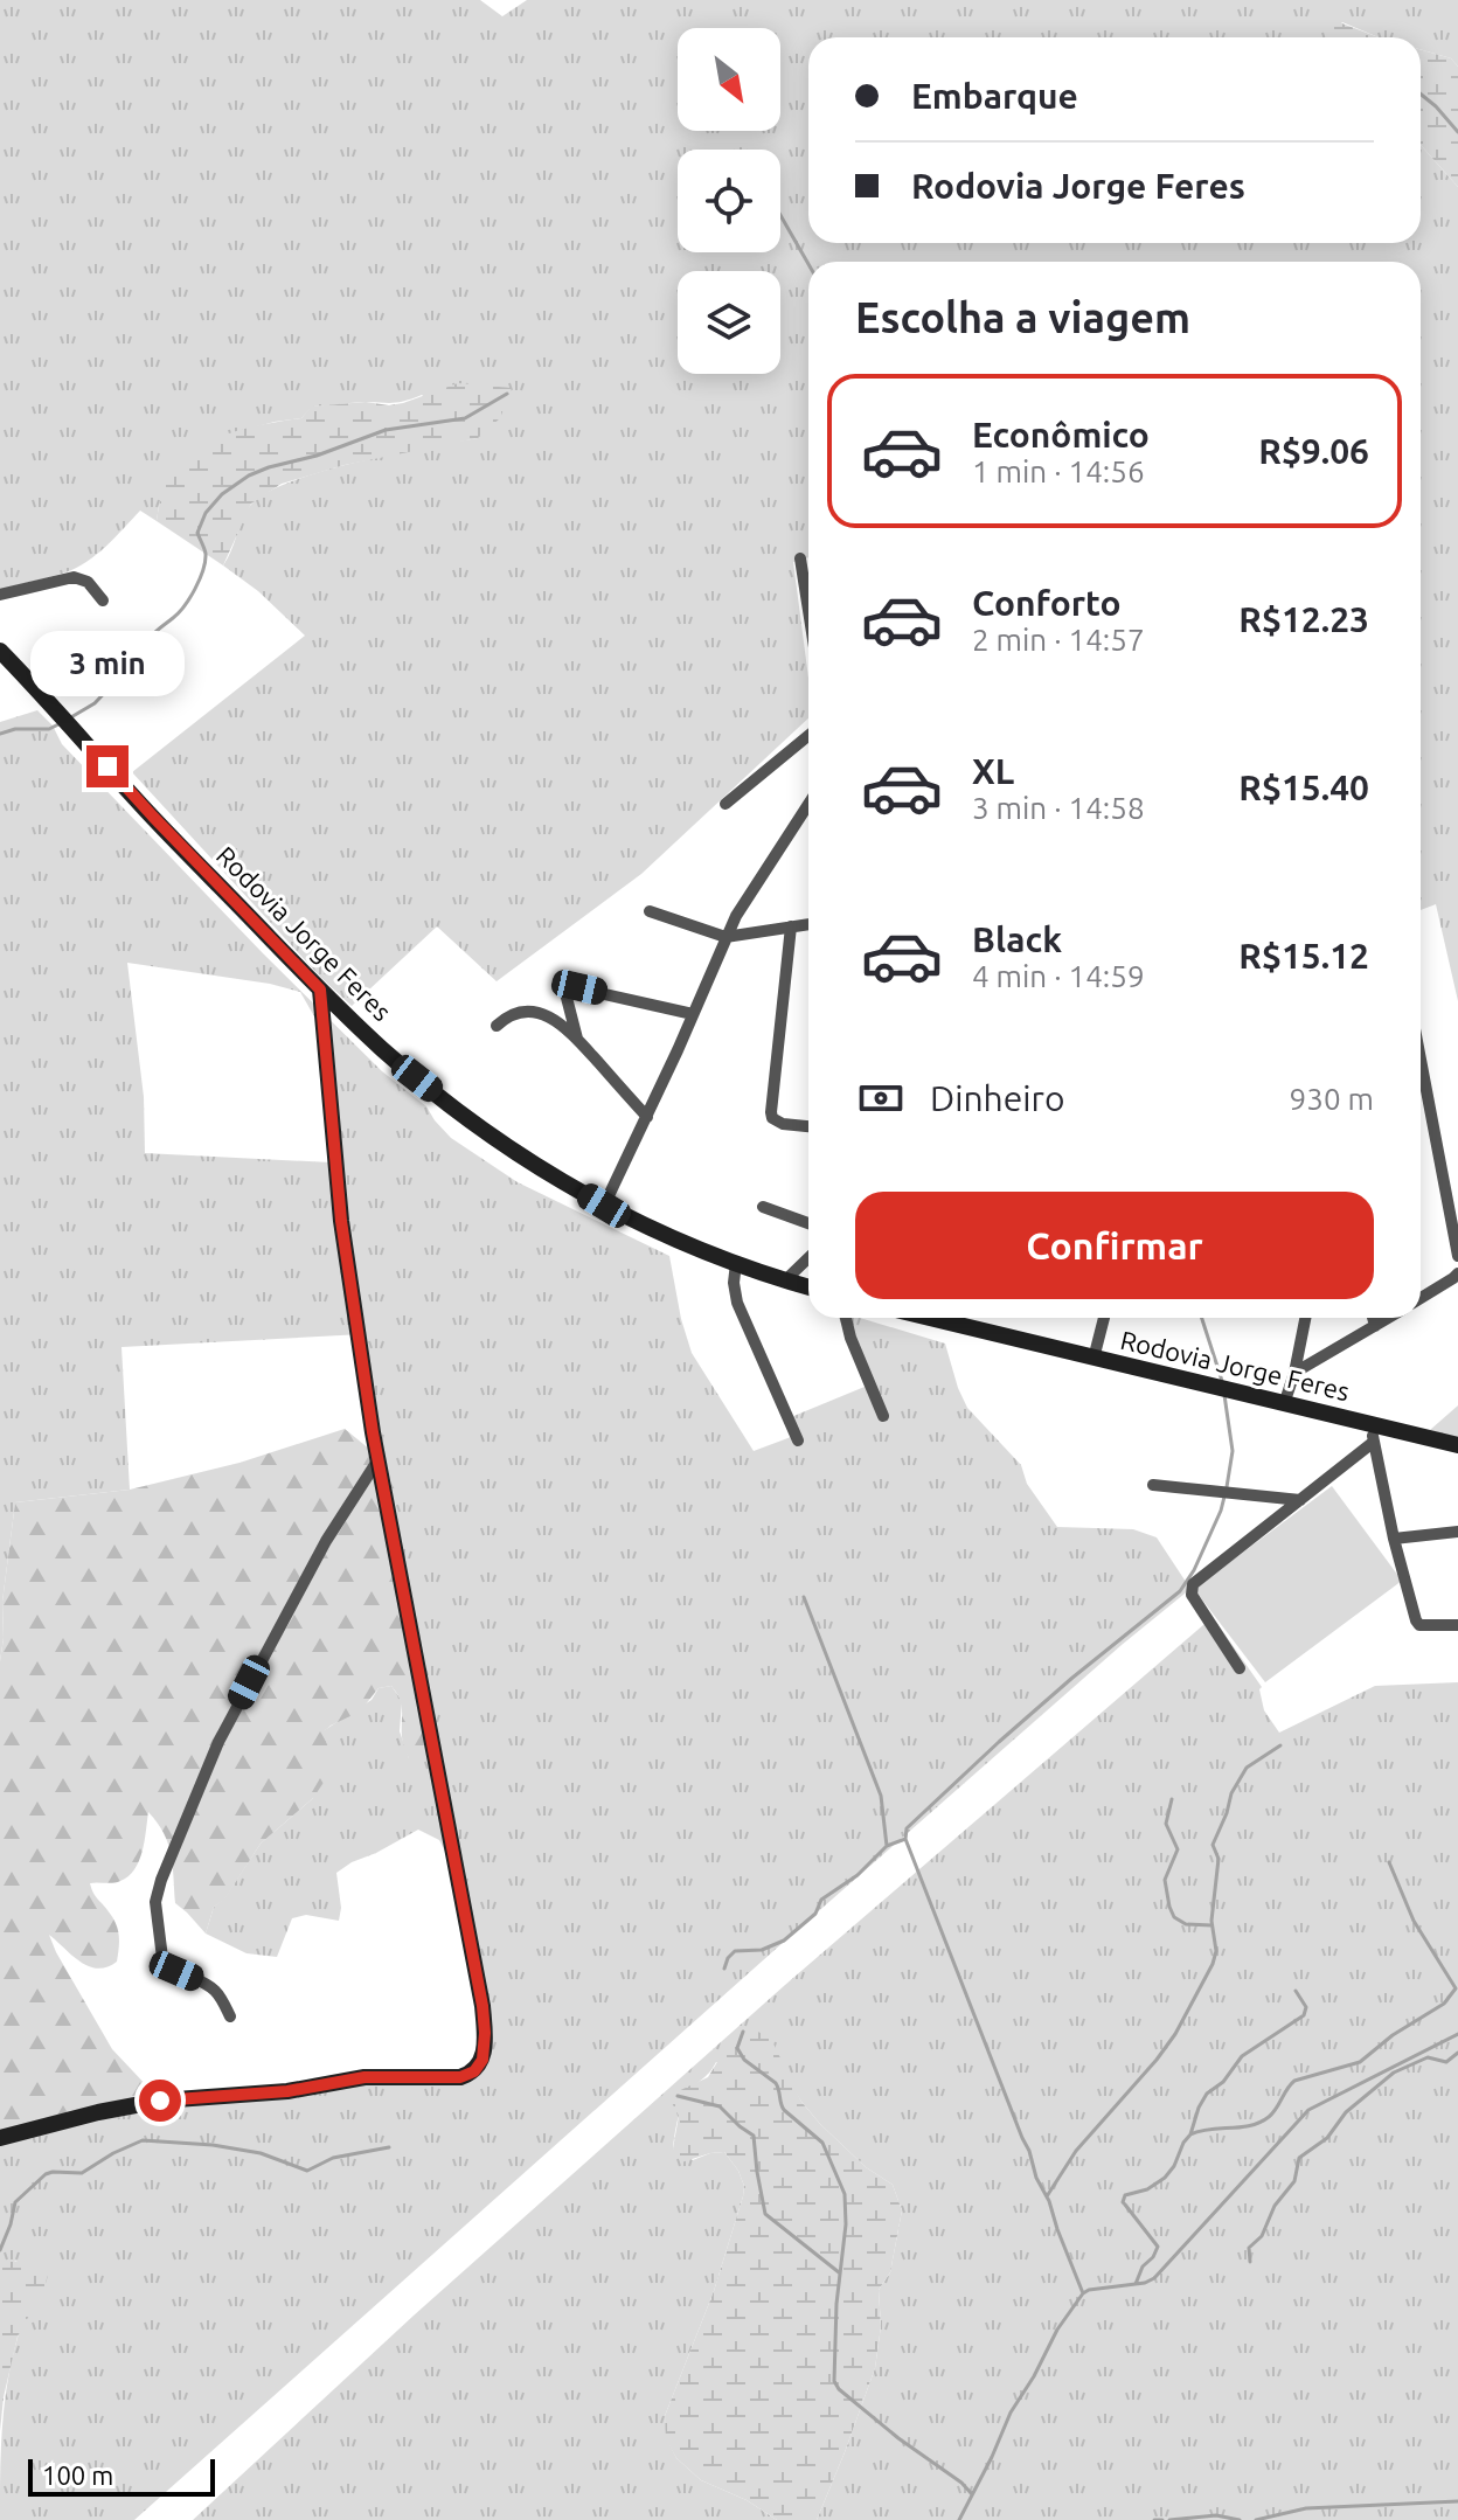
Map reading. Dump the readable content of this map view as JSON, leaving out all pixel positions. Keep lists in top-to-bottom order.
{
  "streets": {
    "main road": ["Rodovia Jorge Feres"]
  },
  "scale_bar": "100 m",
  "north": "bottom right",
  "page": {
    "banner": ["Embarque", "Rodovia Jorge Feres"],
    "heading": "Escolha a viagem",
    "list": [
      {
        "name": "Econômico",
        "note": "1 min · 14:56",
        "value": "R$9.06"
      },
      {
        "name": "Conforto",
        "note": "2 min · 14:57",
        "value": "R$12.23"
      },
      {
        "name": "XL",
        "note": "3 min · 14:58",
        "value": "R$15.40"
      },
      {
        "name": "Black",
        "note": "4 min · 14:59",
        "value": "R$15.12"
      }
    ],
    "bubble": "3 min",
    "pay": ["Dinheiro", "930 m"],
    "buttons": "Confirmar",
    "scale": "100 m"
  }
}
